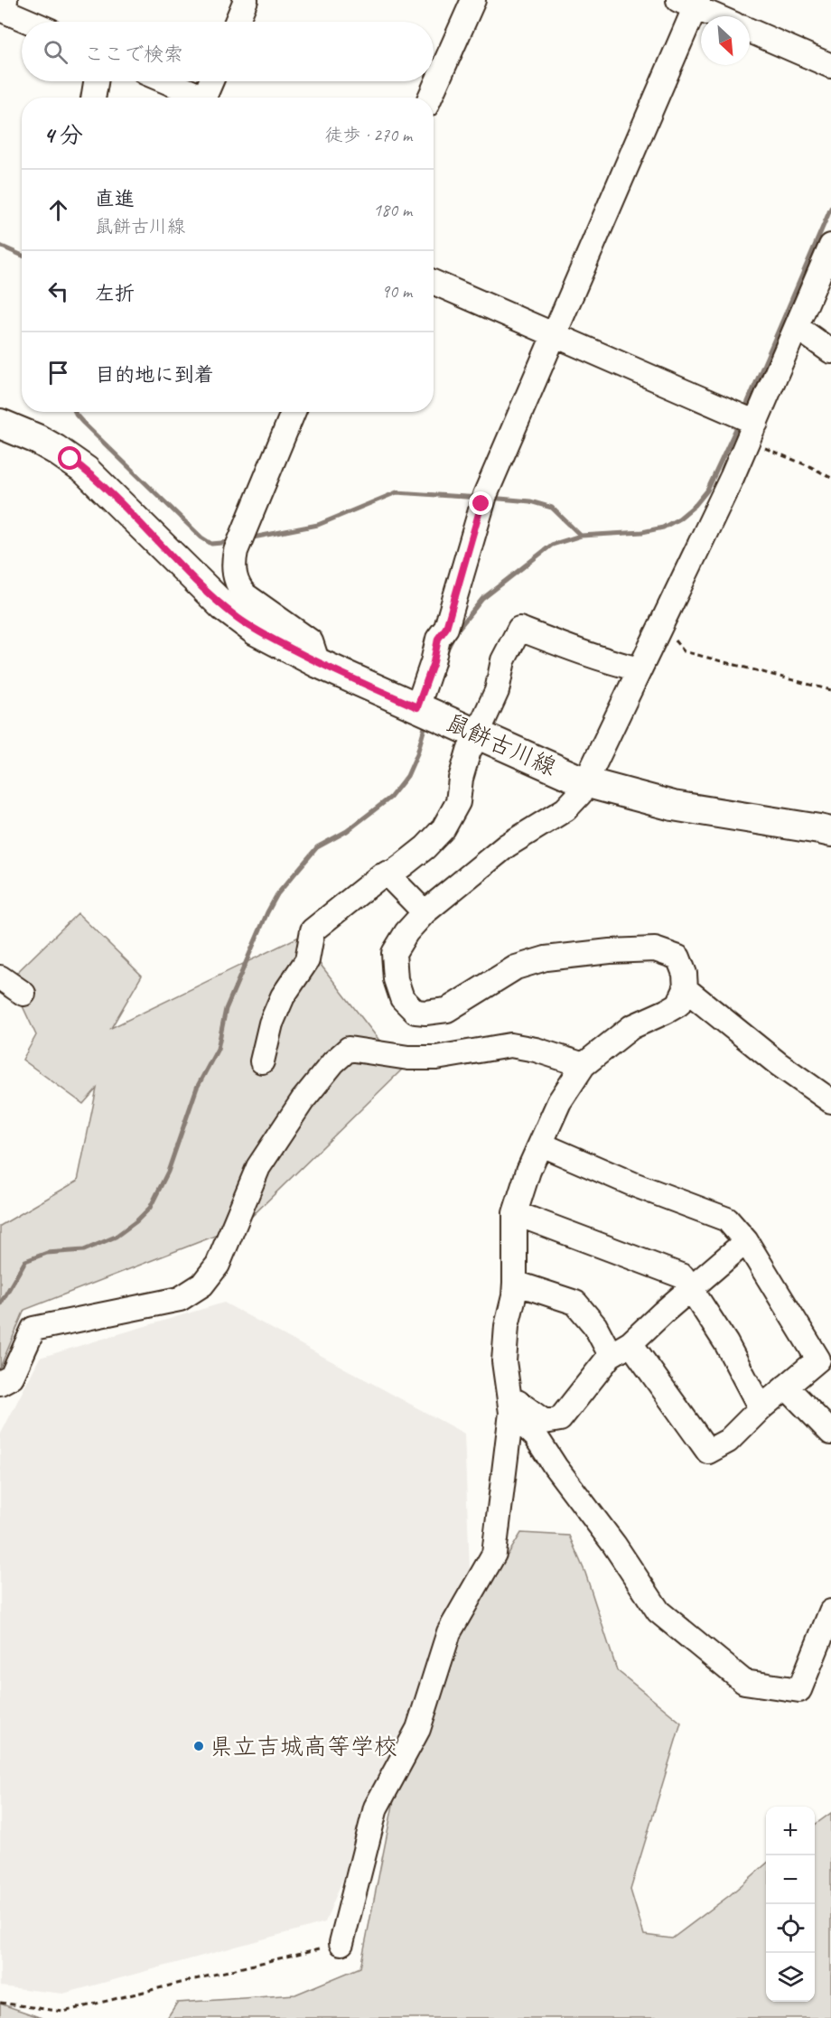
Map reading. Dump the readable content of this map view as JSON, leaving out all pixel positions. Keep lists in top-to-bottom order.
{
  "streets": {
    "main road": ["鼠餅古川線"]
  },
  "places": ["県立吉城高等学校"],
  "north": "bottom right",
  "page": {
    "search": "ここで検索",
    "heading": ["4 分", "徒歩 · 270 m"],
    "list": [
      ["直進", "鼠餅古川線", "180 m"],
      ["左折", "90 m"],
      "目的地に到着"
    ],
    "map_buttons": ["+", "−"]
  }
}
